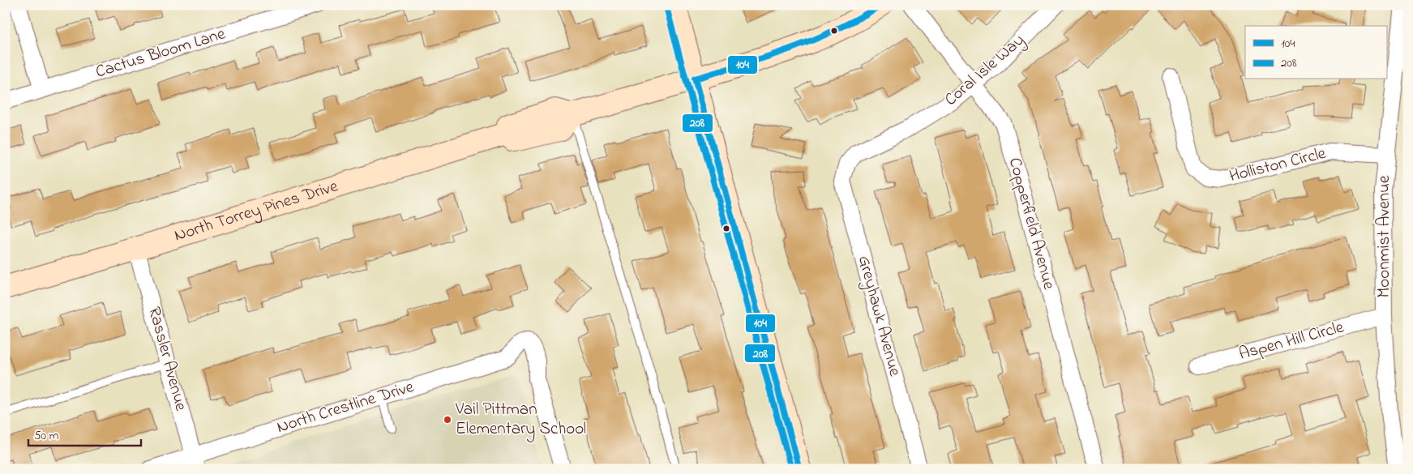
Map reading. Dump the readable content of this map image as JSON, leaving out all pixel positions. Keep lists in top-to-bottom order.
{
  "streets": {
    "main road": ["North Torrey Pines Drive"],
    "street": [
      "Cactus Bloom Lane",
      "Coral Isle Way",
      "Holliston Circle",
      "Copperfield Avenue",
      "Moonmist Avenue",
      "Greyhawk Avenue",
      "Aspen Hill Circle",
      "Rassler Avenue",
      "North Crestline Drive"
    ]
  },
  "crossings": [
    ["Coral Isle Way", "Copperfield Avenue"],
    ["Coral Isle Way", "Greyhawk Avenue"],
    ["Holliston Circle", "Moonmist Avenue"],
    ["North Torrey Pines Drive", "Rassler Avenue"],
    ["Moonmist Avenue", "Aspen Hill Circle"],
    ["Rassler Avenue", "North Crestline Drive"]
  ],
  "places": ["Vail Pittman Elementary School"],
  "lines": ["transit line 104", "transit line 208"],
  "legend": ["104", "208"],
  "scale_bar": "50 m"
}
